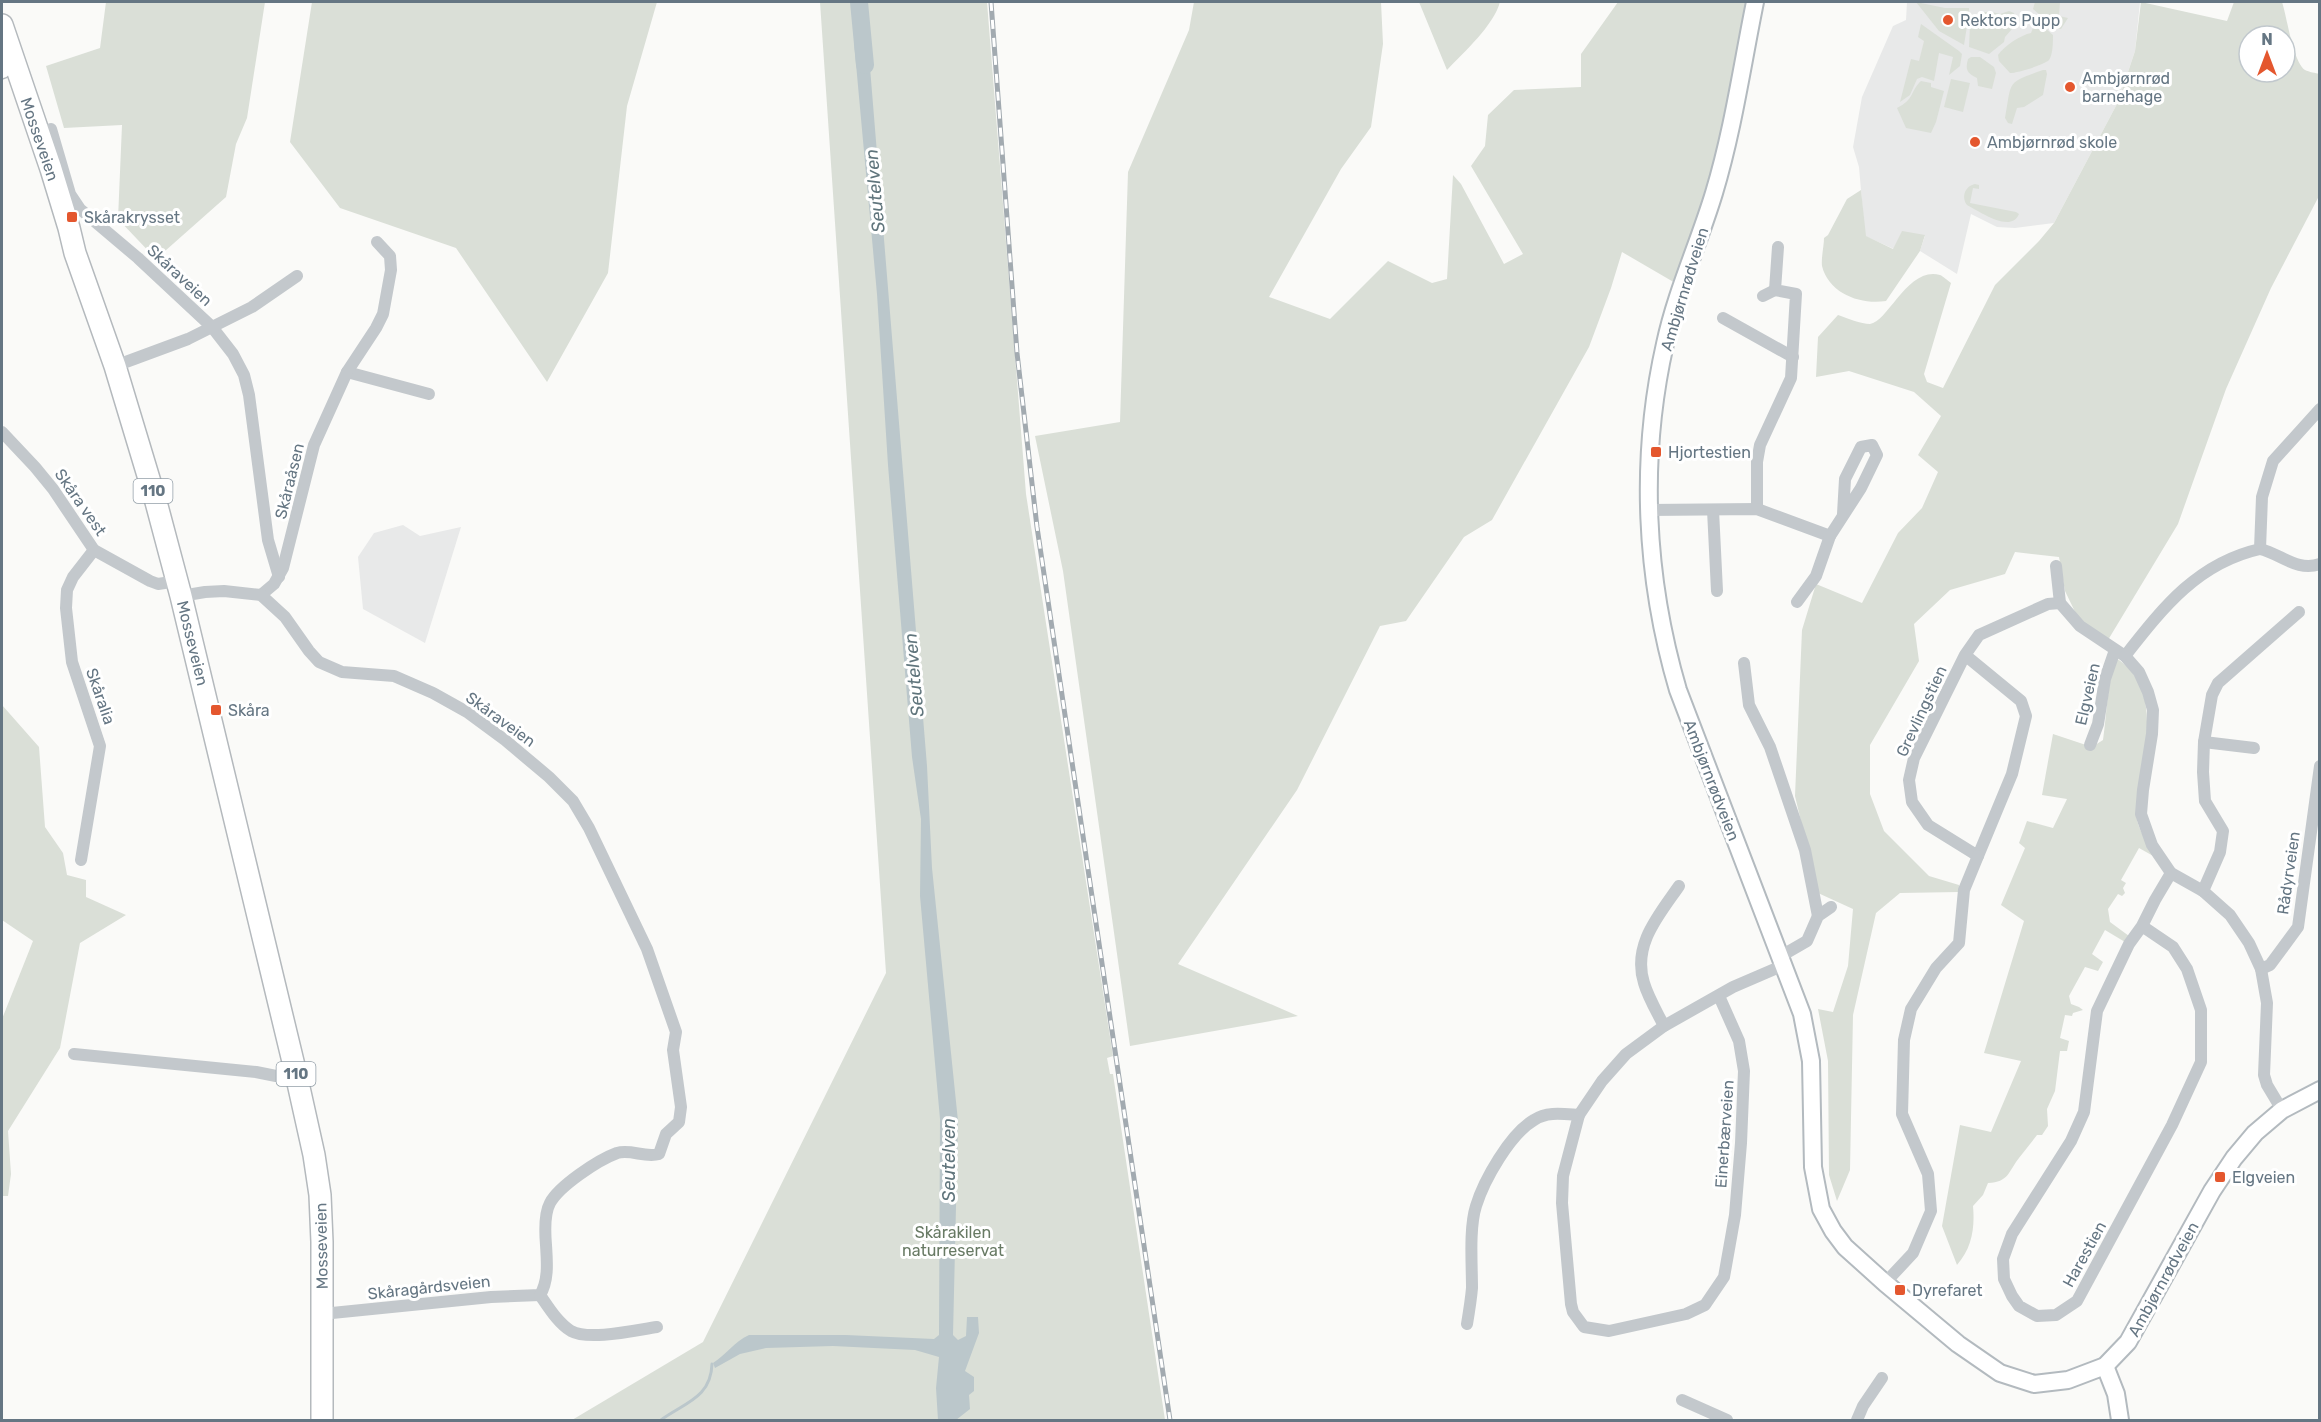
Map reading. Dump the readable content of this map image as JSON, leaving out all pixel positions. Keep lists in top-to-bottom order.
{
  "streets": {
    "highway": ["Mosseveien", "110"],
    "street": [
      "Skåraveien",
      "Ambjørnrødveien",
      "Skåraåsen",
      "Skåra vest",
      "Elgveien",
      "Skåralia",
      "Grevlingstien",
      "Rådyrveien",
      "Einerbærveien",
      "Harestien",
      "Skåragårdsveien"
    ]
  },
  "crossings": [
    ["Mosseveien", "Skåraveien"],
    ["Mosseveien", "Skåra vest"],
    ["Mosseveien", "Skåragårdsveien"],
    ["Skåraveien", "Skåraåsen"],
    ["Skåraveien", "Skåragårdsveien"],
    ["Ambjørnrødveien", "Elgveien"],
    ["Ambjørnrødveien", "Grevlingstien"],
    ["Skåra vest", "Skåralia"],
    ["Elgveien", "Grevlingstien"],
    ["Elgveien", "Rådyrveien"],
    ["Elgveien", "Harestien"]
  ],
  "water": ["Seutelven"],
  "parks": ["Skårakilen naturreservat"],
  "places": {
    "other": ["Rektors Pupp", "Ambjørnrød barnehage", "Ambjørnrød skole"],
    "transit": [
      "Skårakrysset",
      "Hjortestien",
      "Skåra",
      "Elgveien",
      "Dyrefaret"
    ]
  },
  "north": "top"
}
